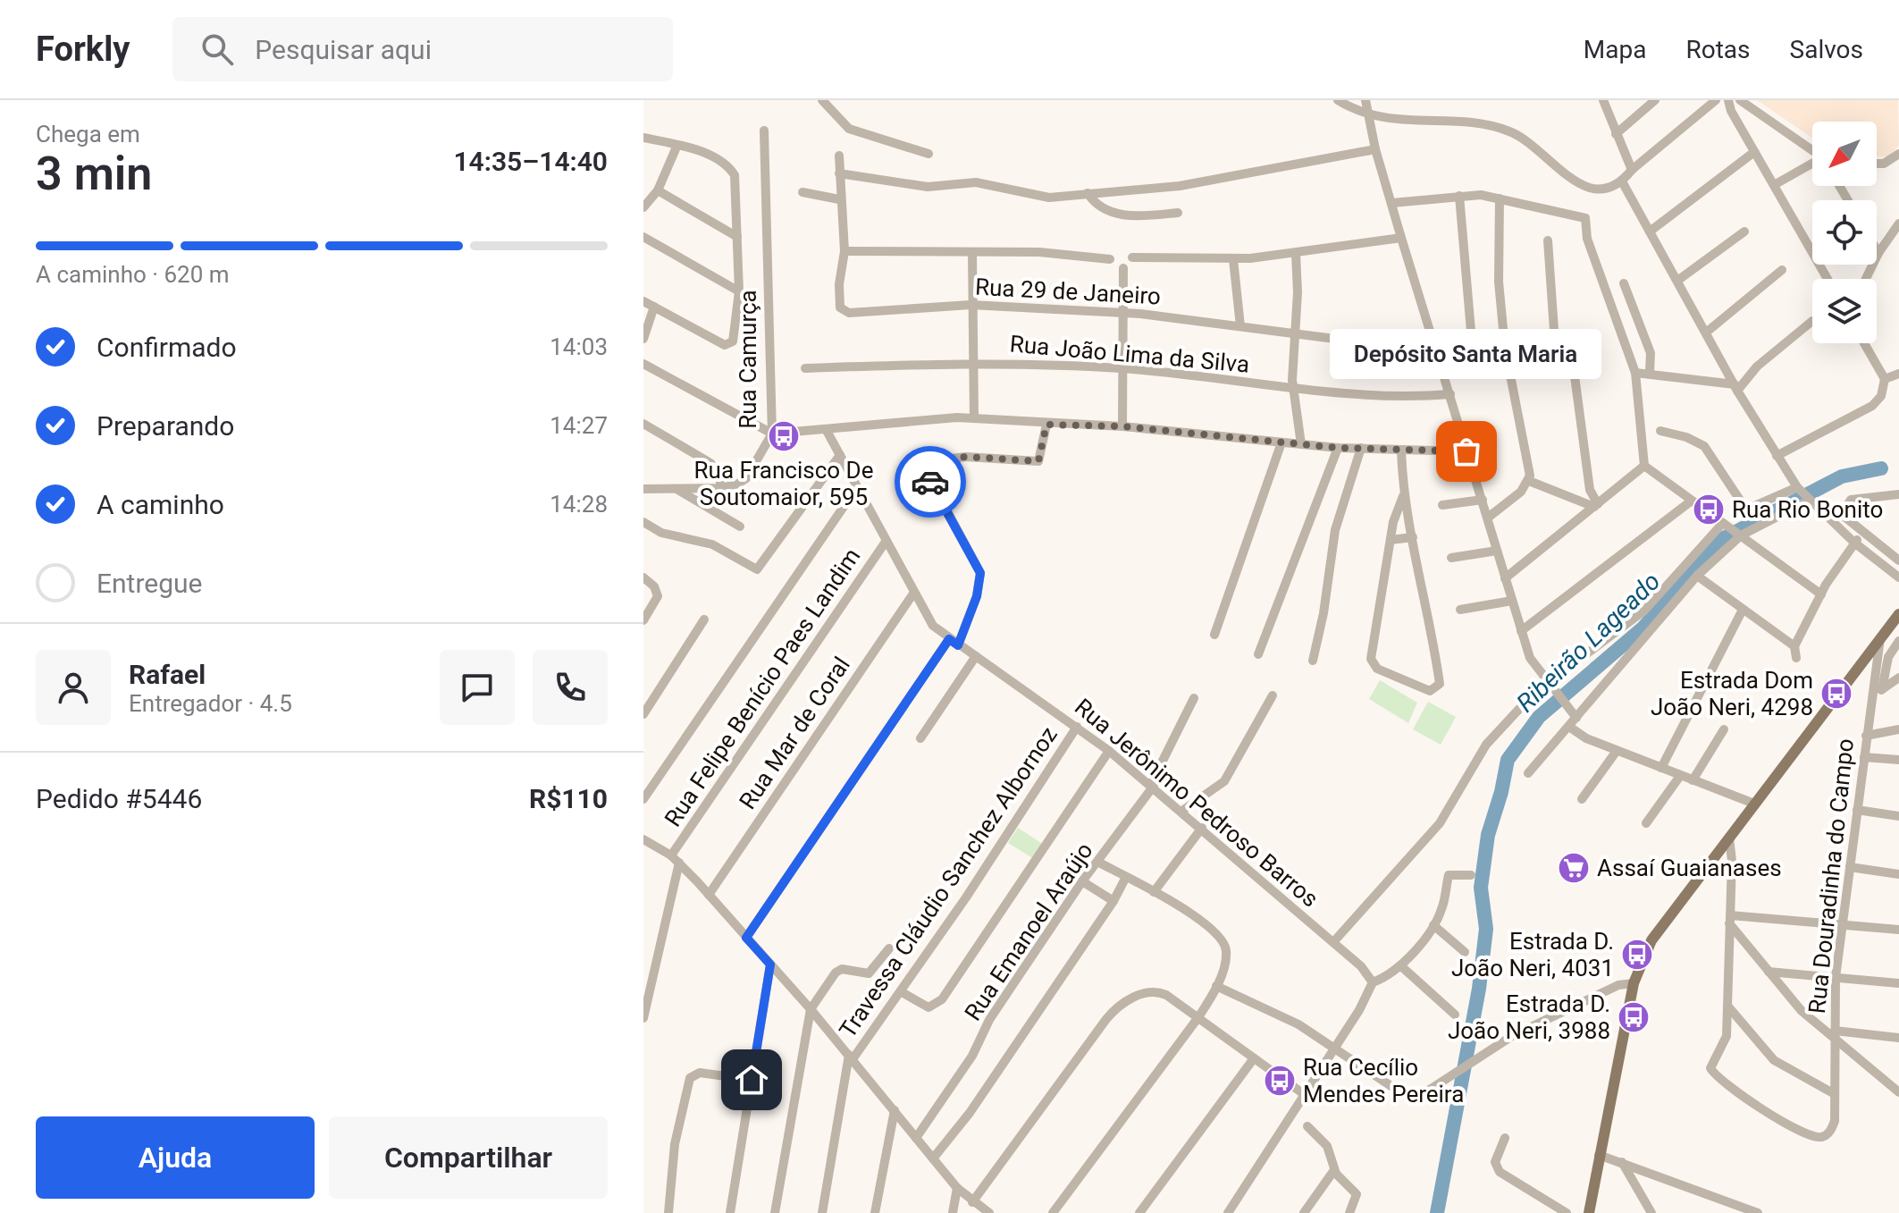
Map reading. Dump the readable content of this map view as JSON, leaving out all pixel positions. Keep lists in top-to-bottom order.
{
  "streets": {
    "street": [
      "Rua 29 de Janeiro",
      "Rua João Lima da Silva",
      "Rua Camurça",
      "Rua Felipe Benício Paes Landim",
      "Rua Mar de Coral",
      "Rua Jerônimo Pedroso Barros",
      "Rua Douradinha do Campo",
      "Travessa Cláudio Sanchez Albornoz",
      "Rua Emanoel Araújo"
    ]
  },
  "crossings": [
    ["Rua Felipe Benício Paes Landim", "Rua Jerônimo Pedroso Barros"],
    ["Rua Mar de Coral", "Rua Jerônimo Pedroso Barros"],
    ["Rua Jerônimo Pedroso Barros", "Travessa Cláudio Sanchez Albornoz"],
    ["Rua Jerônimo Pedroso Barros", "Rua Emanoel Araújo"]
  ],
  "water": ["Ribeirão Lageado"],
  "places": {
    "bus stop": [
      "Rua Francisco De Soutomaior, 595",
      "Rua Rio Bonito",
      "Estrada Dom João Neri, 4298",
      "Estrada D. João Neri, 4031",
      "Estrada D. João Neri, 3988",
      "Rua Cecílio Mendes Pereira"
    ],
    "other": ["Depósito Santa Maria"],
    "supermarket": ["Assaí Guaianases"]
  },
  "north": "bottom left",
  "page": {
    "header": "Forkly",
    "search": "Pesquisar aqui",
    "nav": ["Mapa", "Rotas", "Salvos"],
    "heading": ["3 min", "Chega em", "14:35–14:40"],
    "panel": [
      "Rafael",
      "Entregador · 4.5",
      "Pedido #5446",
      "R$110"
    ],
    "bar": "A caminho · 620 m",
    "list": [
      ["Confirmado", "14:03"],
      ["Preparando", "14:27"],
      ["A caminho", "14:28"],
      "Entregue"
    ],
    "bubble": "Depósito Santa Maria",
    "buttons": ["Ajuda", "Compartilhar"]
  }
}
